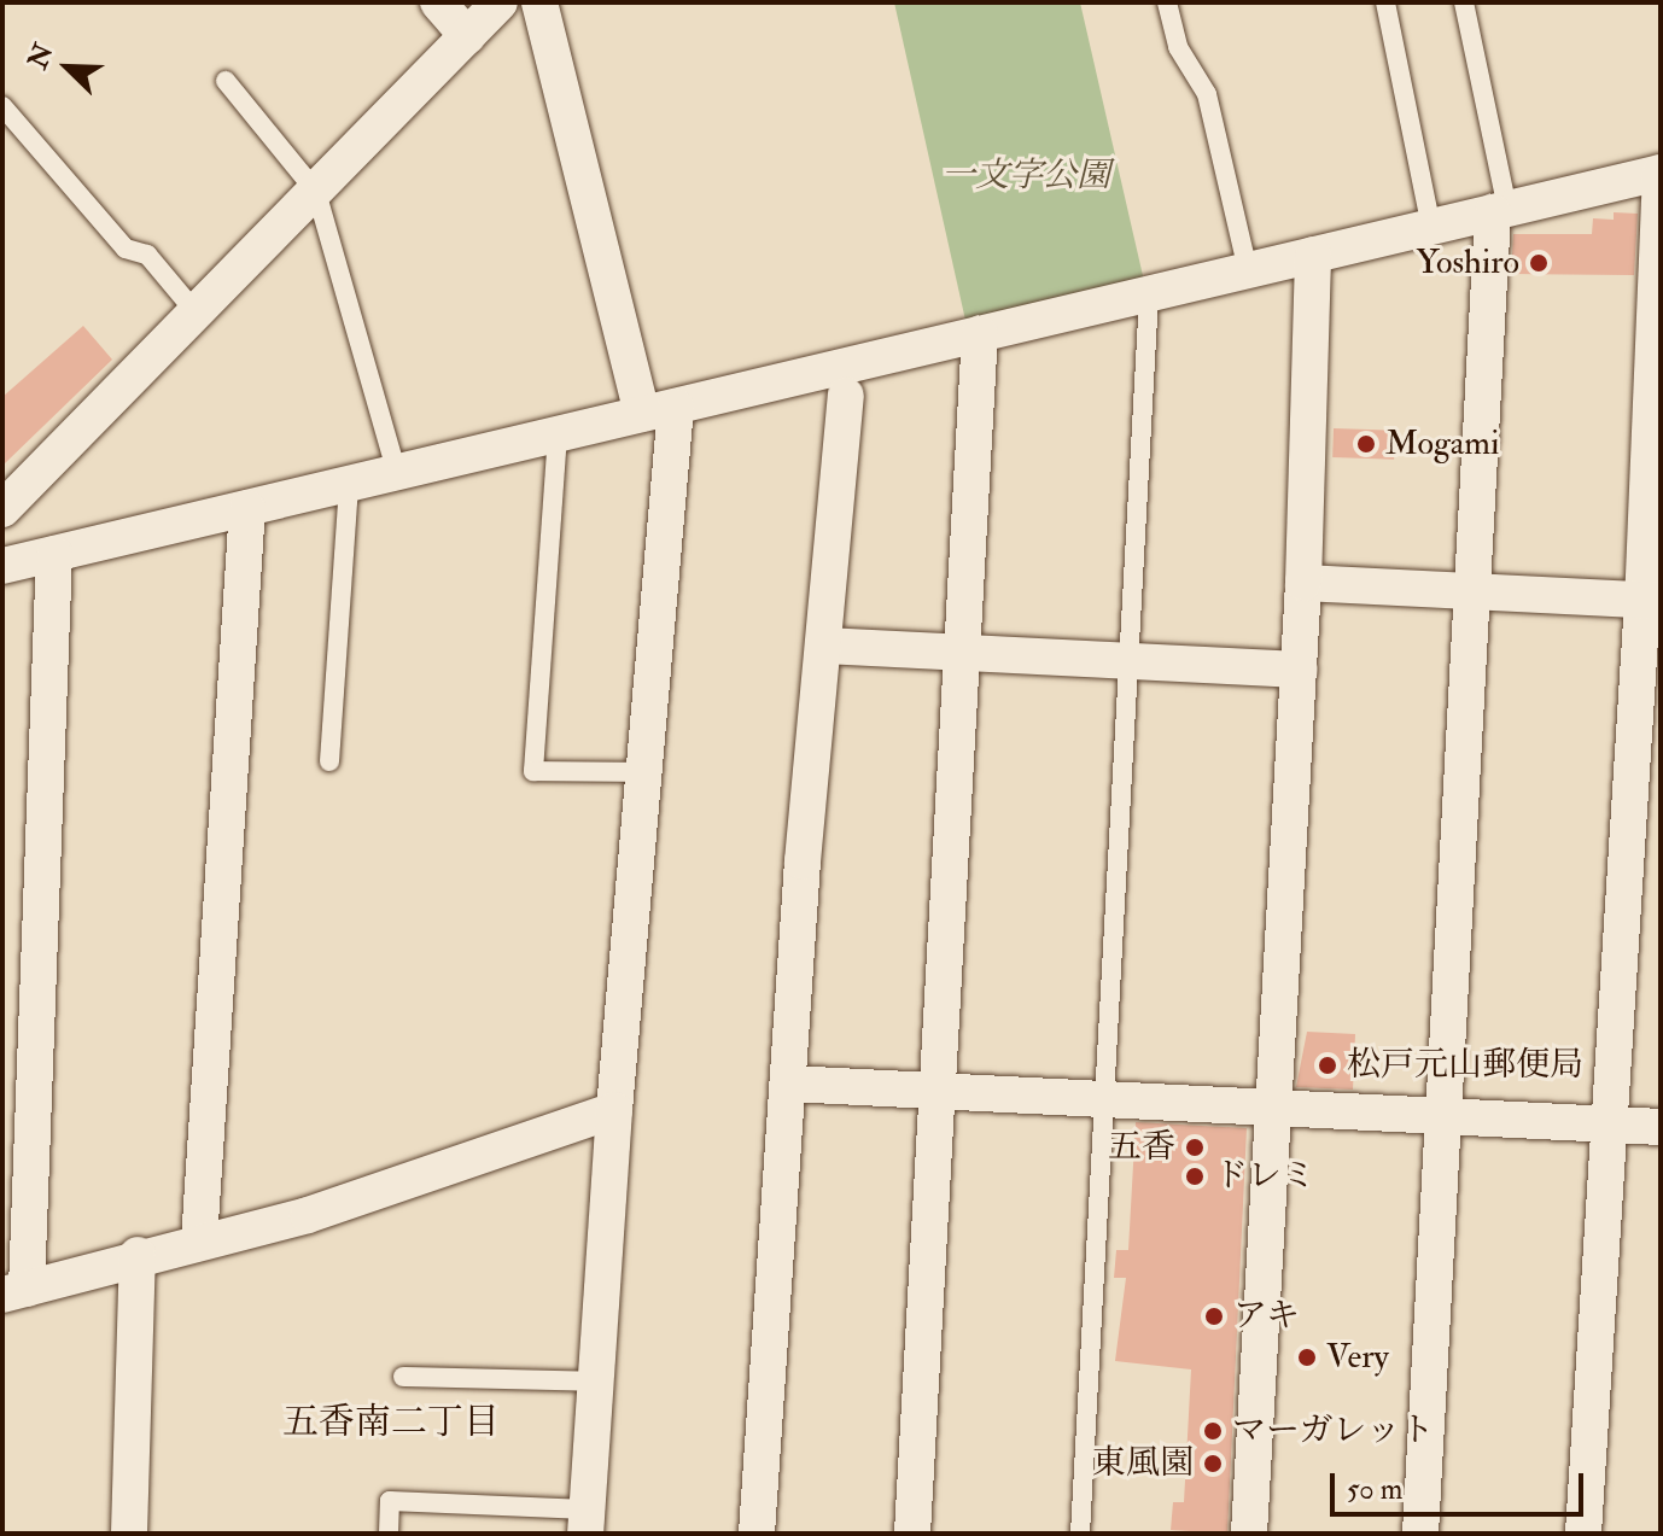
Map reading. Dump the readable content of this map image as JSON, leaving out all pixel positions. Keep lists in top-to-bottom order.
{
  "districts": ["五香南二丁目"],
  "parks": ["一文字公園"],
  "places": [
    "Yoshiro",
    "Mogami",
    "松戸元山郵便局",
    "五香",
    "ドレミ",
    "アキ",
    "Very",
    "マーガレット",
    "東風園"
  ],
  "scale_bar": "50 m",
  "north": "top left"
}
